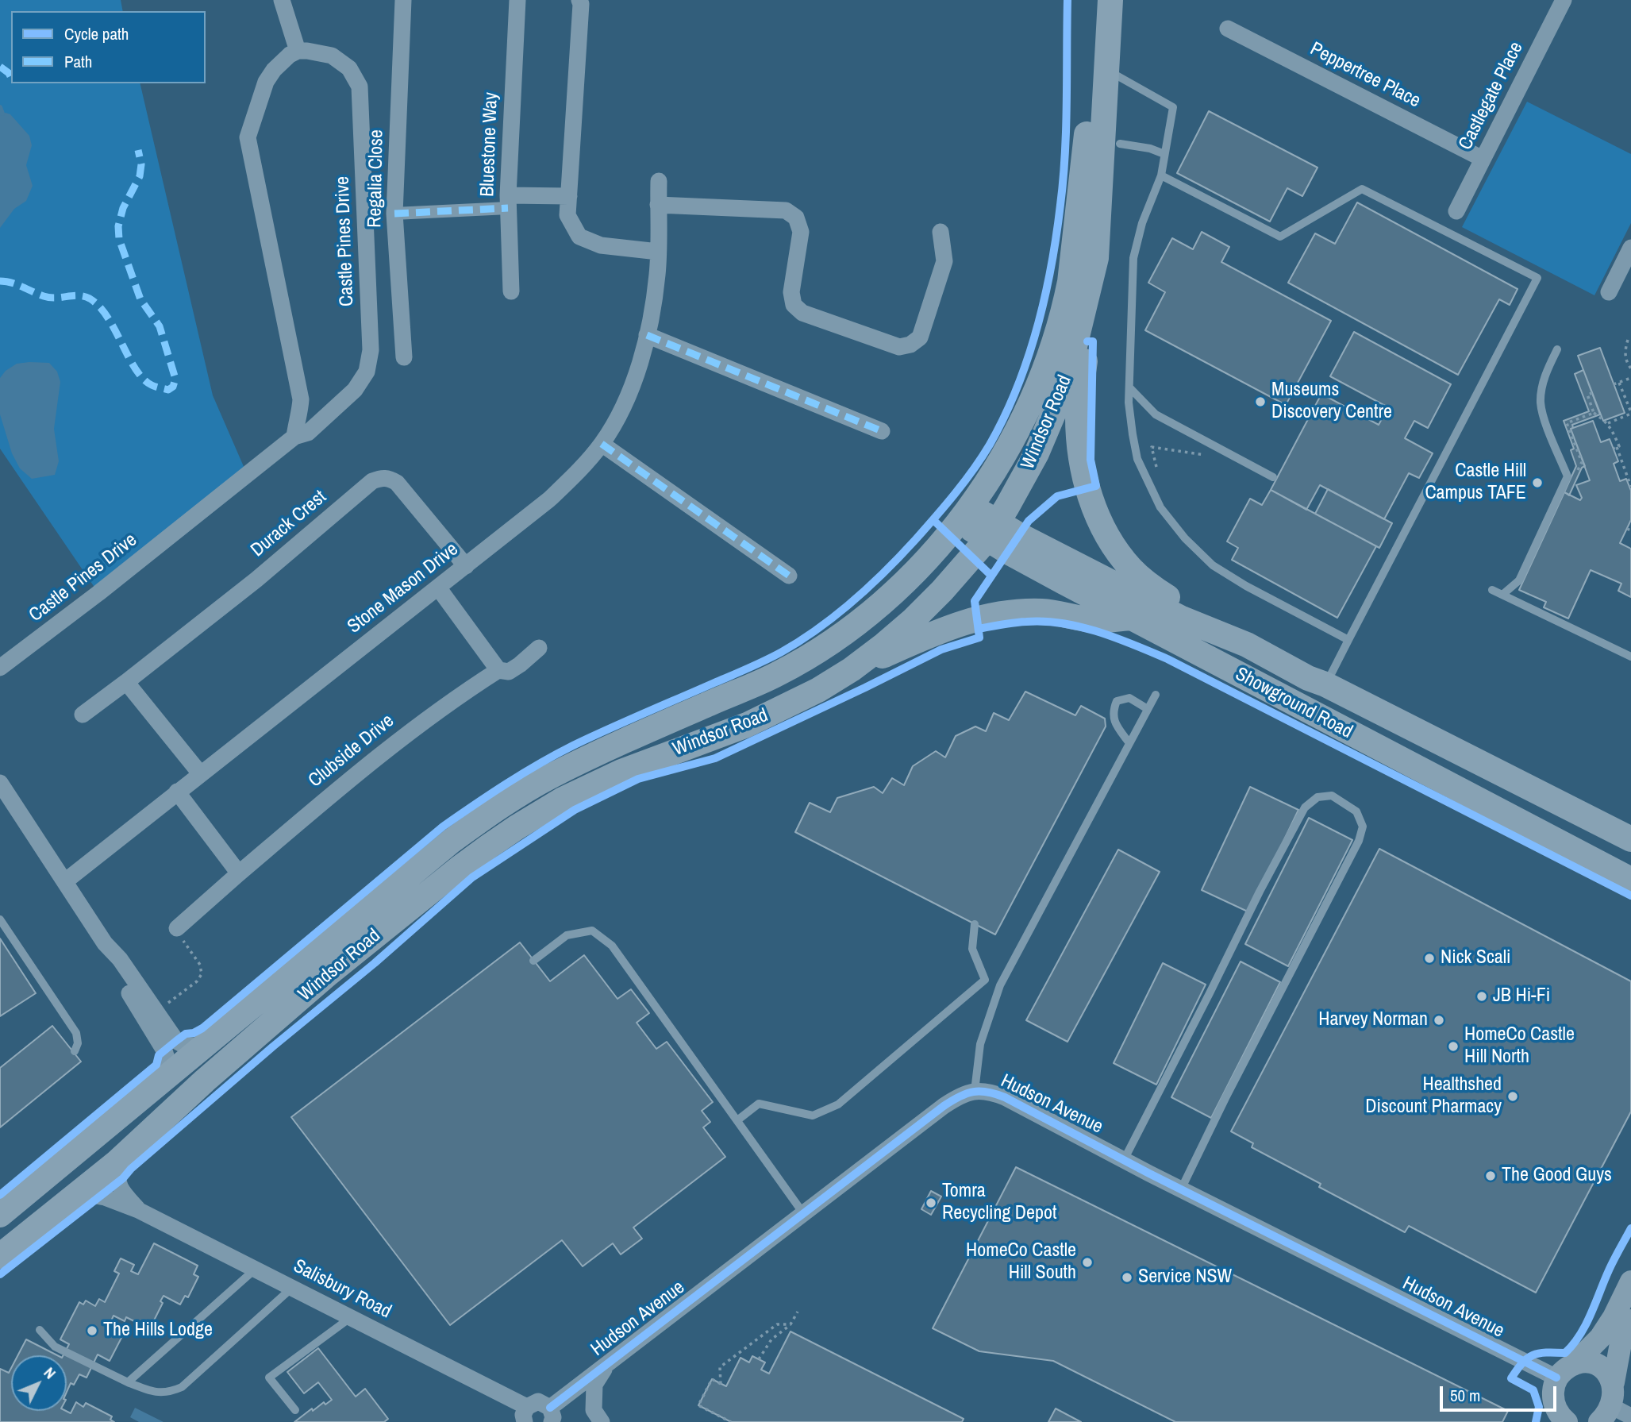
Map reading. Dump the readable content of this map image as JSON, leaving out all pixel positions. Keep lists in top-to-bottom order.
{
  "streets": {
    "main road": ["Windsor Road", "Showground Road"],
    "street": [
      "Peppertree Place",
      "Castlegate Place",
      "Bluestone Way",
      "Regalia Close",
      "Castle Pines Drive",
      "Durack Crest",
      "Stone Mason Drive",
      "Clubside Drive",
      "Hudson Avenue",
      "Salisbury Road"
    ]
  },
  "crossings": [
    ["Peppertree Place", "Castlegate Place"],
    ["Windsor Road", "Showground Road"],
    ["Windsor Road", "Salisbury Road"],
    ["Durack Crest", "Stone Mason Drive"]
  ],
  "places": [
    "Museums Discovery Centre",
    "Castle Hill Campus TAFE",
    "Nick Scali",
    "JB Hi-Fi",
    "Harvey Norman",
    "HomeCo Castle Hill North",
    "Healthshed Discount Pharmacy",
    "The Good Guys",
    "Tomra Recycling Depot",
    "HomeCo Castle Hill South",
    "Service NSW",
    "The Hills Lodge"
  ],
  "legend": ["Cycle path", "Path"],
  "scale_bar": "50 m",
  "north": "top right"
}
